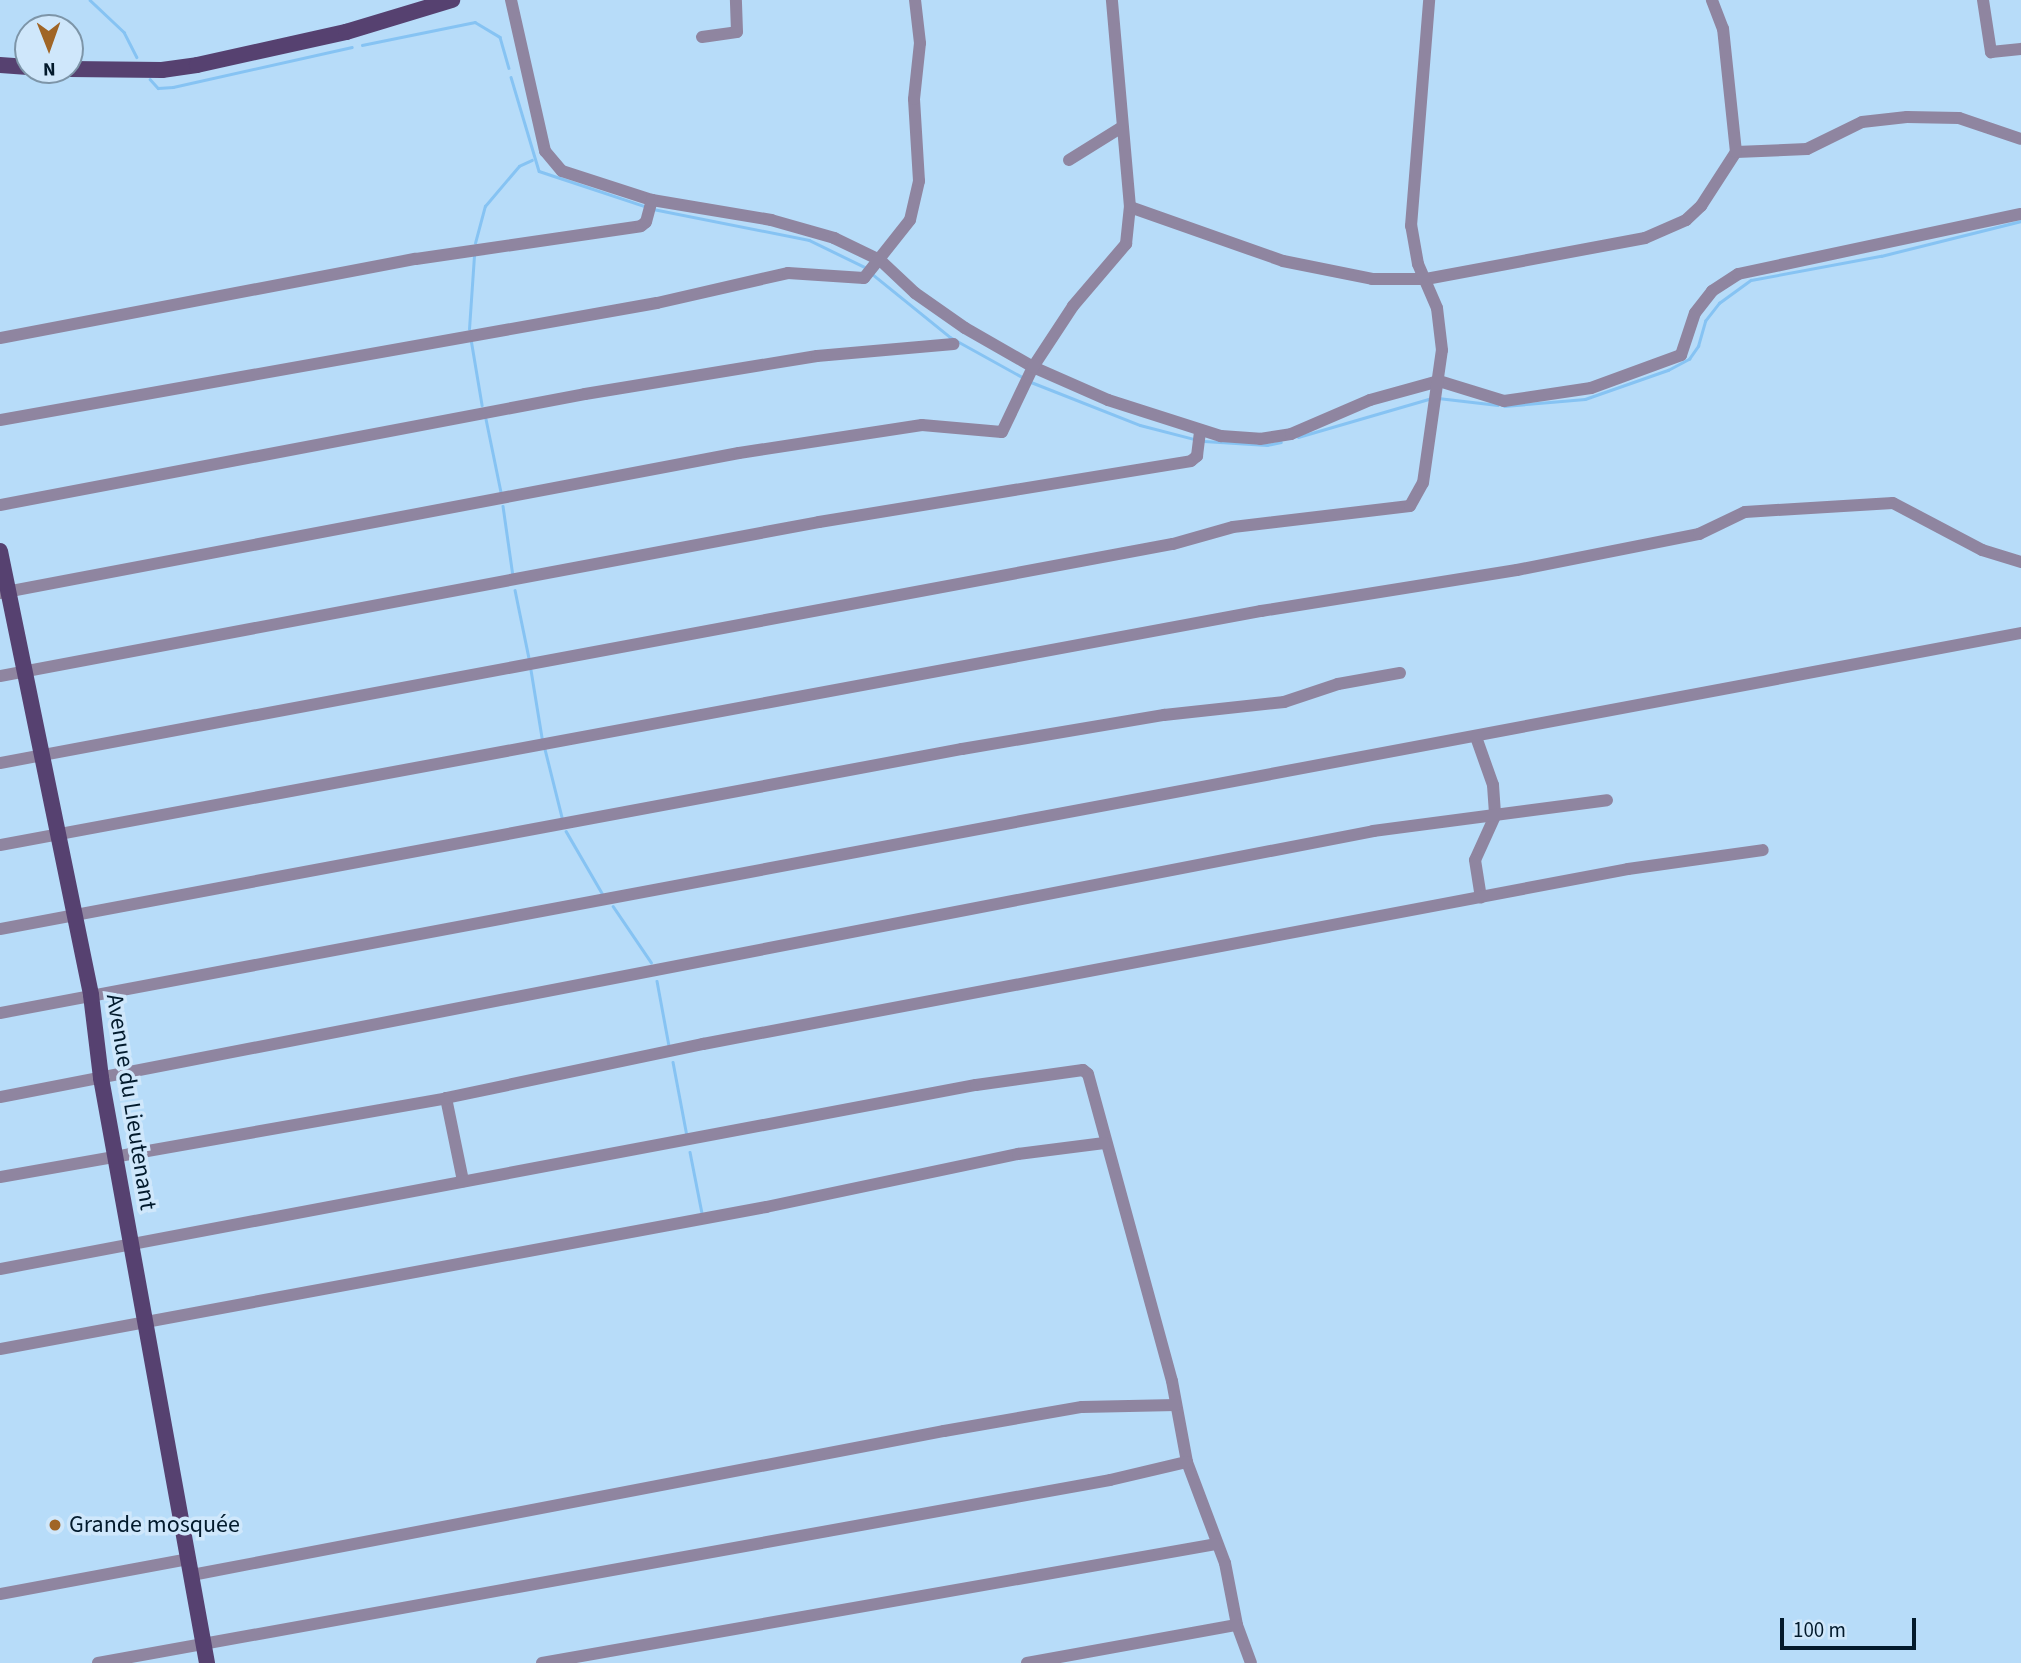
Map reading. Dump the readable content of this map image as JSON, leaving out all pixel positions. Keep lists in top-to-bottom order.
{
  "streets": {
    "main road": ["Avenue du Lieutenant"]
  },
  "places": ["Grande mosquée"],
  "scale_bar": "100 m",
  "north": "bottom"
}
